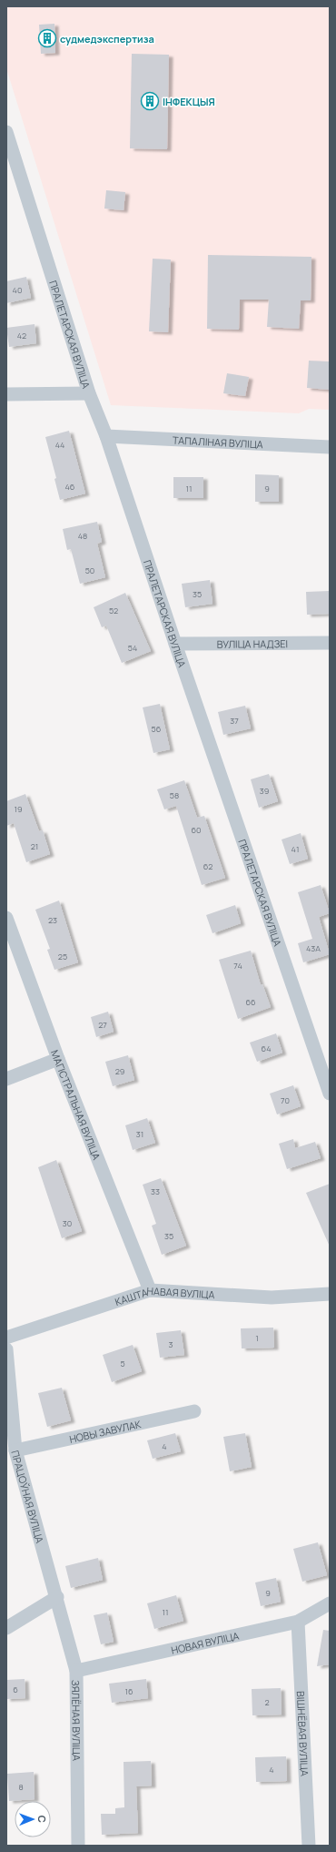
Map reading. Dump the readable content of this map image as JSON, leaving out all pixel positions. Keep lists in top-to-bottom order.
{
  "streets": {
    "street": [
      "ПРАЛЕТАРСКАЯ ВУЛІЦА",
      "ТАПАЛІНАЯ ВУЛІЦА",
      "ВУЛІЦА НАДЗЕІ",
      "МАГІСТРАЛЬНАЯ ВУЛІЦА",
      "КАШТАНАВАЯ ВУЛІЦА",
      "НОВЫ ЗАВУЛАК",
      "ПРАЦОЎНАЯ ВУЛІЦА",
      "НОВАЯ ВУЛІЦА",
      "ЗЯЛЁНАЯ ВУЛІЦА",
      "ВІШНЁВАЯ ВУЛІЦА"
    ]
  },
  "crossings": [
    ["ПРАЛЕТАРСКАЯ ВУЛІЦА", "ТАПАЛІНАЯ ВУЛІЦА"],
    ["ПРАЛЕТАРСКАЯ ВУЛІЦА", "ВУЛІЦА НАДЗЕІ"],
    ["МАГІСТРАЛЬНАЯ ВУЛІЦА", "КАШТАНАВАЯ ВУЛІЦА"],
    ["НОВЫ ЗАВУЛАК", "ПРАЦОЎНАЯ ВУЛІЦА"],
    ["ПРАЦОЎНАЯ ВУЛІЦА", "ЗЯЛЁНАЯ ВУЛІЦА"],
    ["НОВАЯ ВУЛІЦА", "ЗЯЛЁНАЯ ВУЛІЦА"],
    ["НОВАЯ ВУЛІЦА", "ВІШНЁВАЯ ВУЛІЦА"]
  ],
  "places": {
    "building": ["судмедэкспертиза", "ІНФЕКЦЫЯ"]
  },
  "house_numbers": [
    "40",
    "42",
    "44",
    "46",
    "11",
    "9",
    "48",
    "50",
    "35",
    "52",
    "54",
    "37",
    "56",
    "39",
    "58",
    "19",
    "60",
    "21",
    "41",
    "62",
    "23",
    "43А",
    "25",
    "74",
    "66",
    "27",
    "64",
    "29",
    "70",
    "31",
    "33",
    "30",
    "35",
    "1",
    "3",
    "5",
    "4",
    "9",
    "11",
    "6",
    "16",
    "2",
    "4",
    "8"
  ],
  "north": "right"
}
